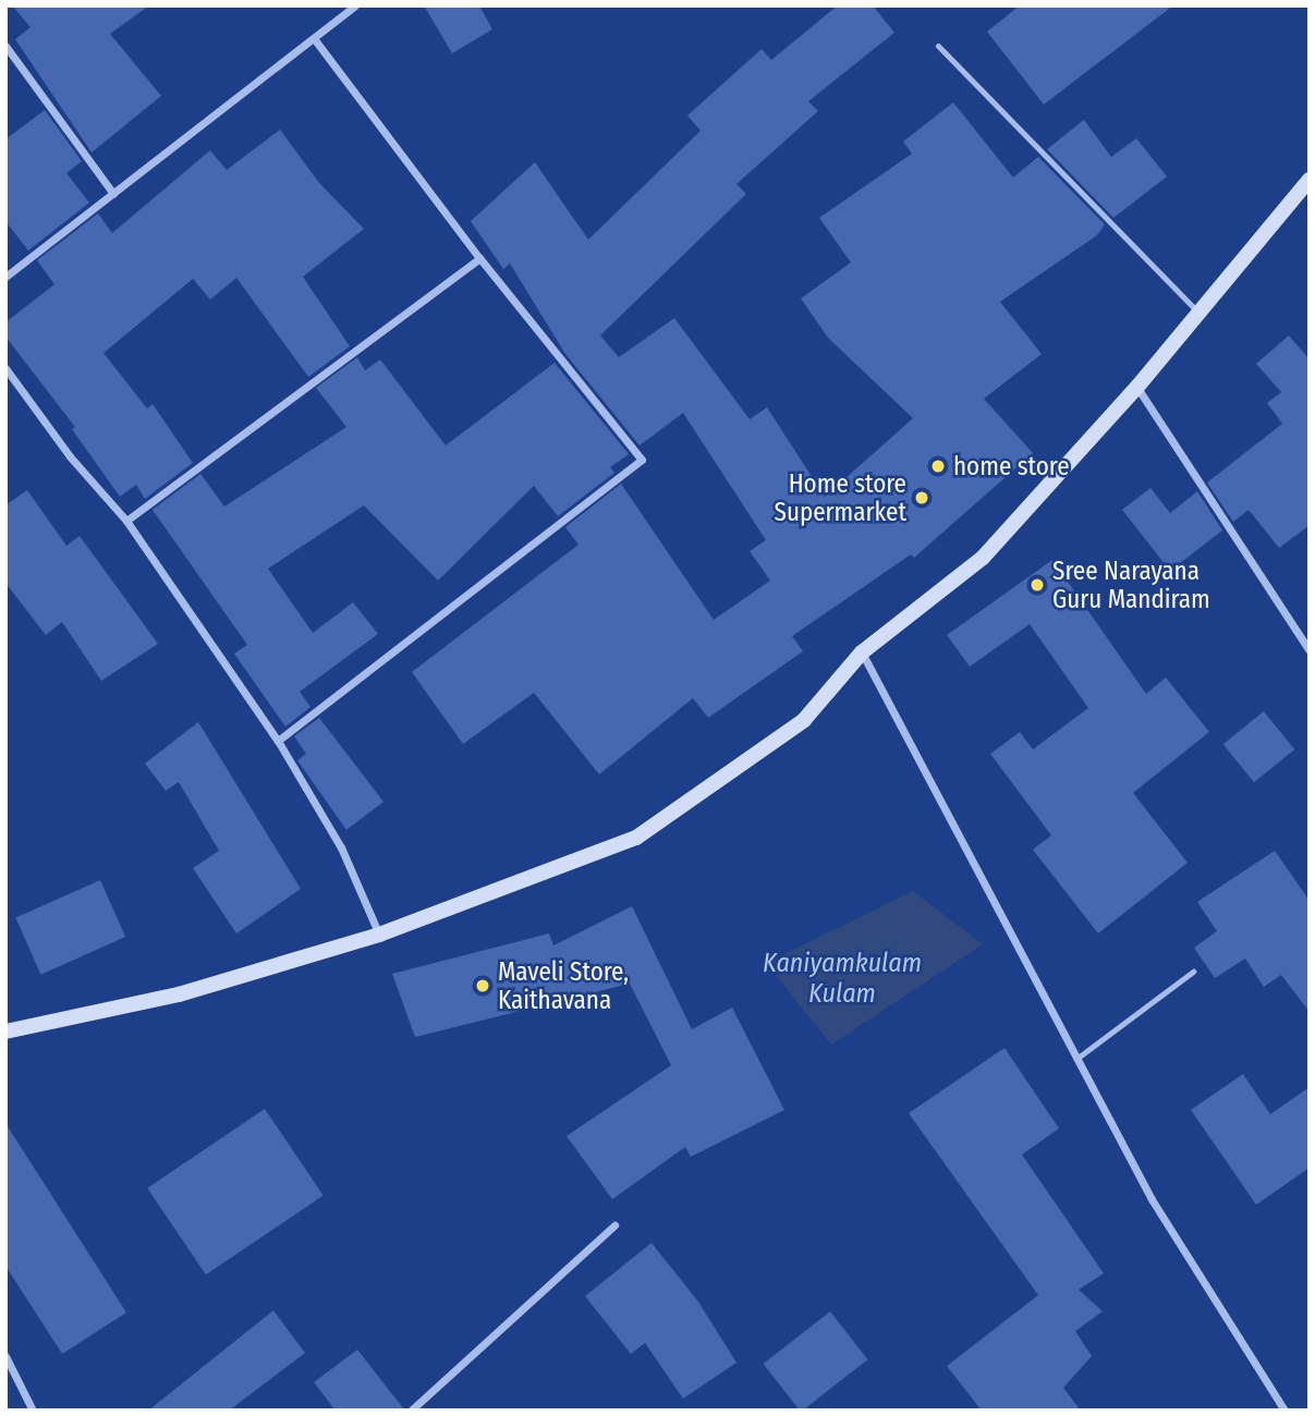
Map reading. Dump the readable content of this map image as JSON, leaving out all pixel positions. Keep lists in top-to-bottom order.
{
  "water": ["Kaniyamkulam Kulam"],
  "places": [
    "home store",
    "Home store Supermarket",
    "Sree Narayana Guru Mandiram",
    "Maveli Store, Kaithavana"
  ]
}
